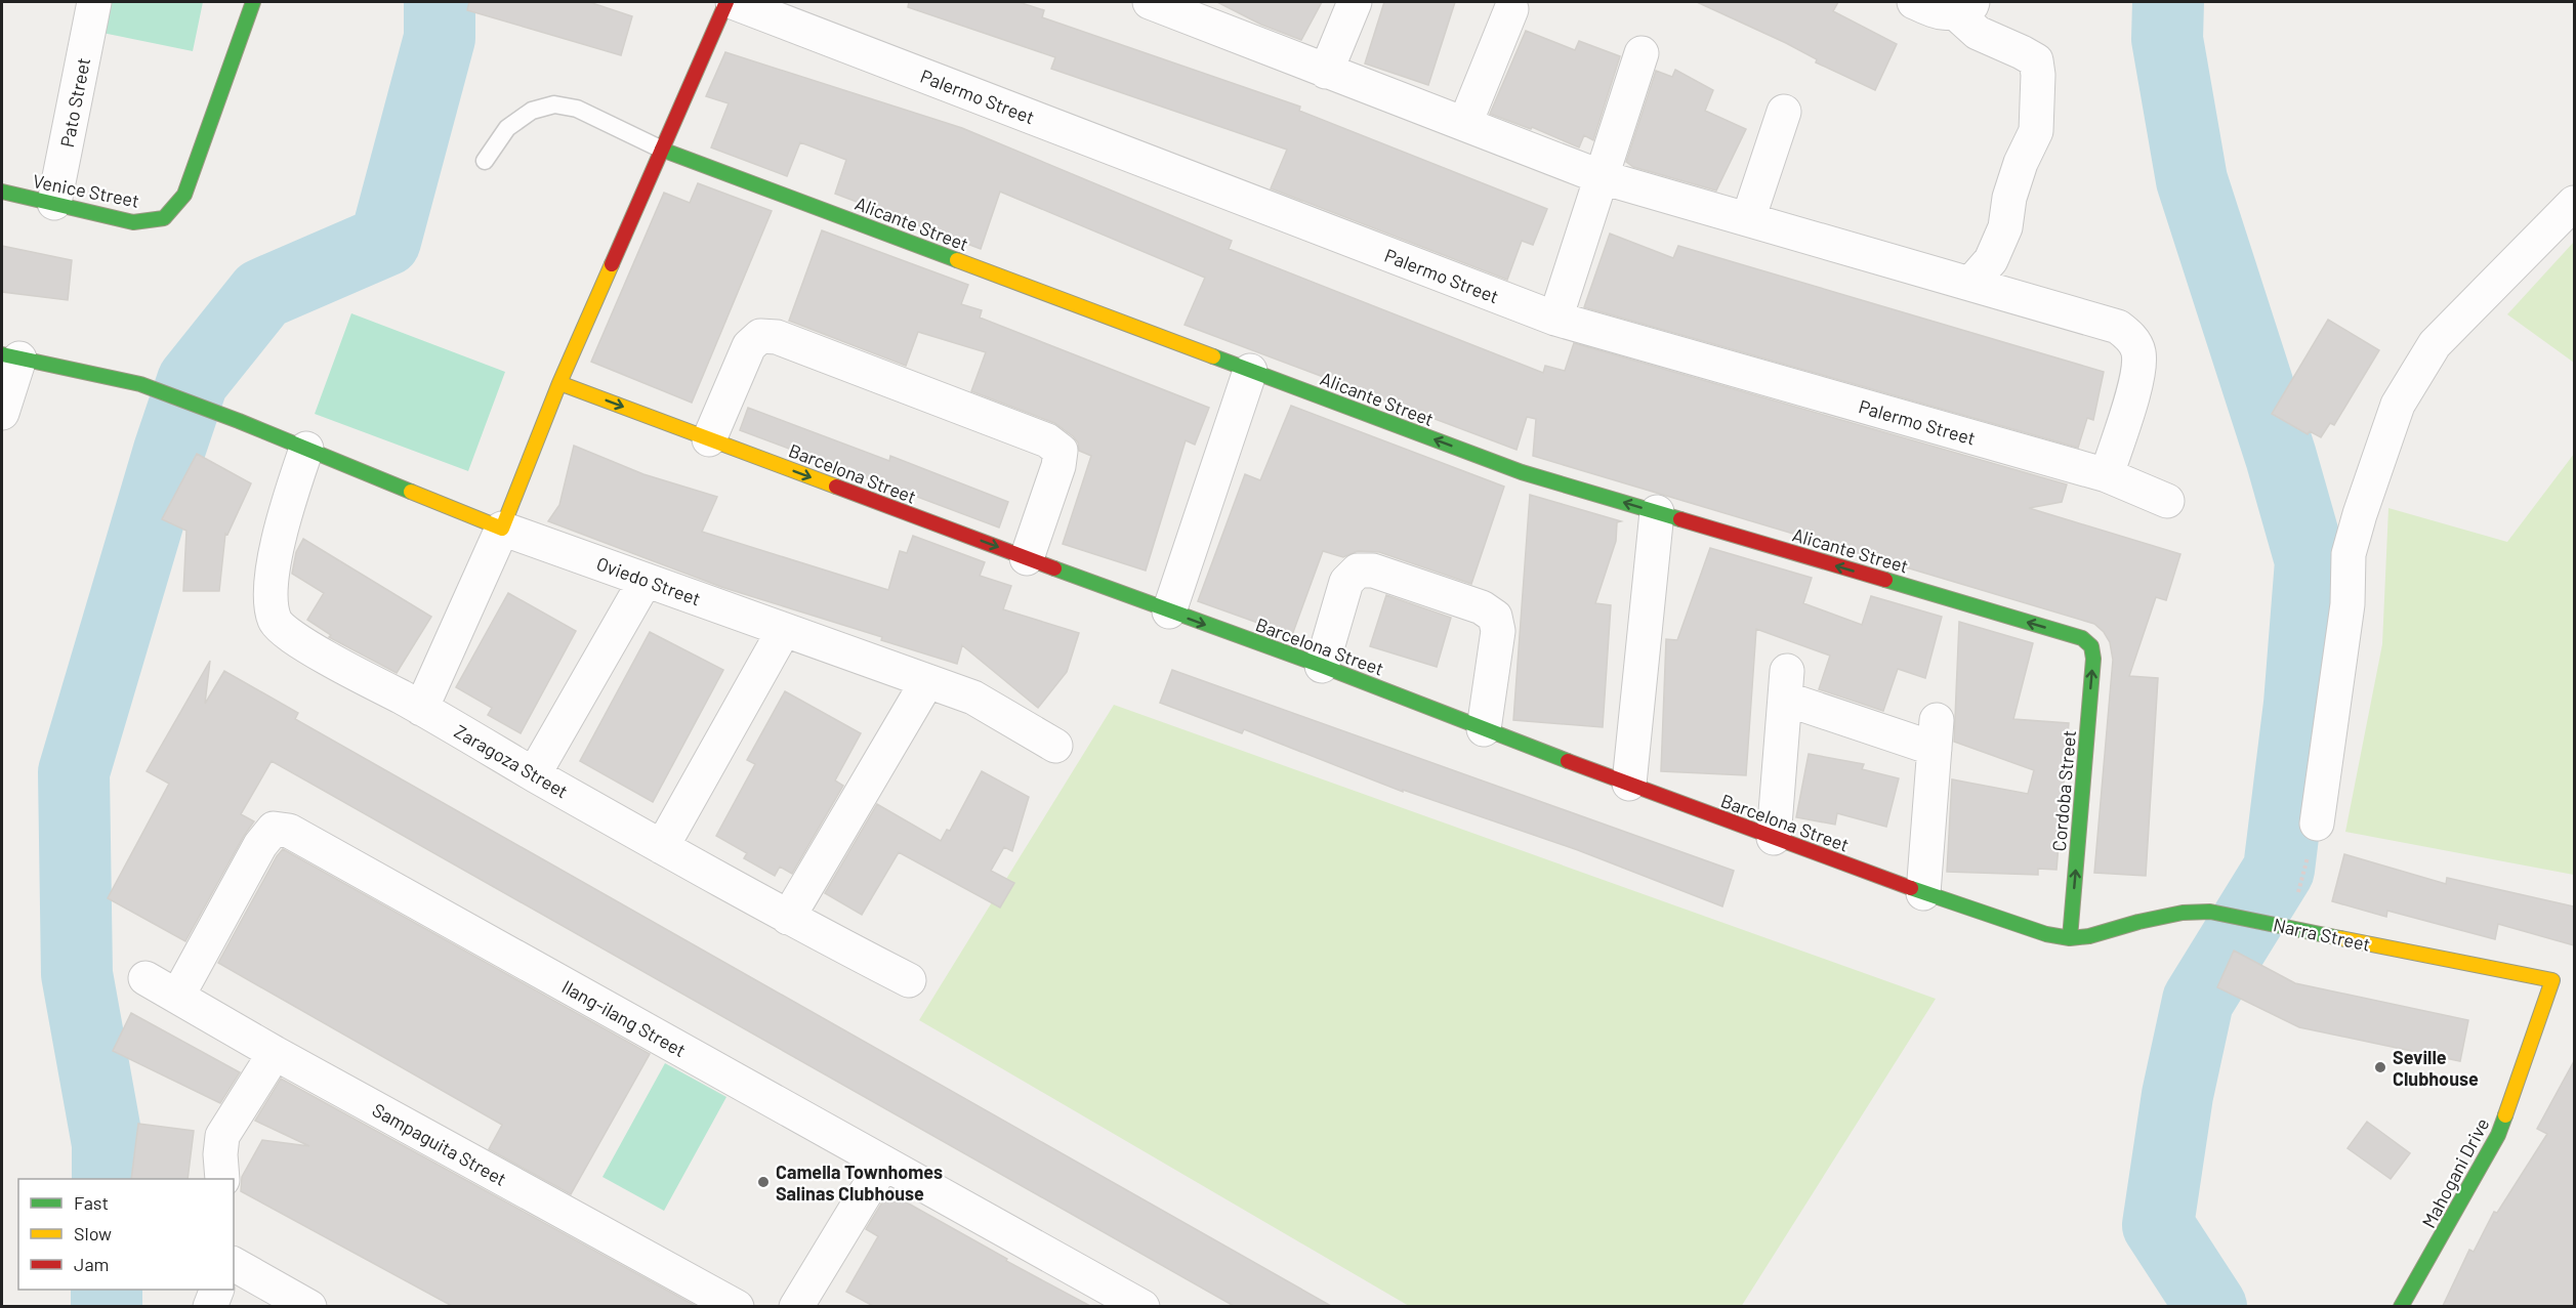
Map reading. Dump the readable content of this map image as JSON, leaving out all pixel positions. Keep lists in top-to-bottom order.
{
  "streets": {
    "street": [
      "Palermo Street",
      "Pato Street",
      "Venice Street",
      "Alicante Street",
      "Barcelona Street",
      "Oviedo Street",
      "Zaragoza Street",
      "Cordoba Street",
      "Narra Street",
      "Ilang-ilang Street",
      "Sampaguita Street",
      "Mahogani Drive"
    ]
  },
  "crossings": [
    ["Pato Street", "Venice Street"],
    ["Alicante Street", "Cordoba Street"],
    ["Barcelona Street", "Cordoba Street"],
    ["Barcelona Street", "Narra Street"],
    ["Oviedo Street", "Zaragoza Street"],
    ["Cordoba Street", "Narra Street"],
    ["Narra Street", "Mahogani Drive"],
    ["Ilang-ilang Street", "Sampaguita Street"]
  ],
  "one_way": ["Alicante Street", "Barcelona Street", "Cordoba Street"],
  "places": ["Seville Clubhouse", "Camella Townhomes Salinas Clubhouse"],
  "legend": ["Fast", "Slow", "Jam"]
}
